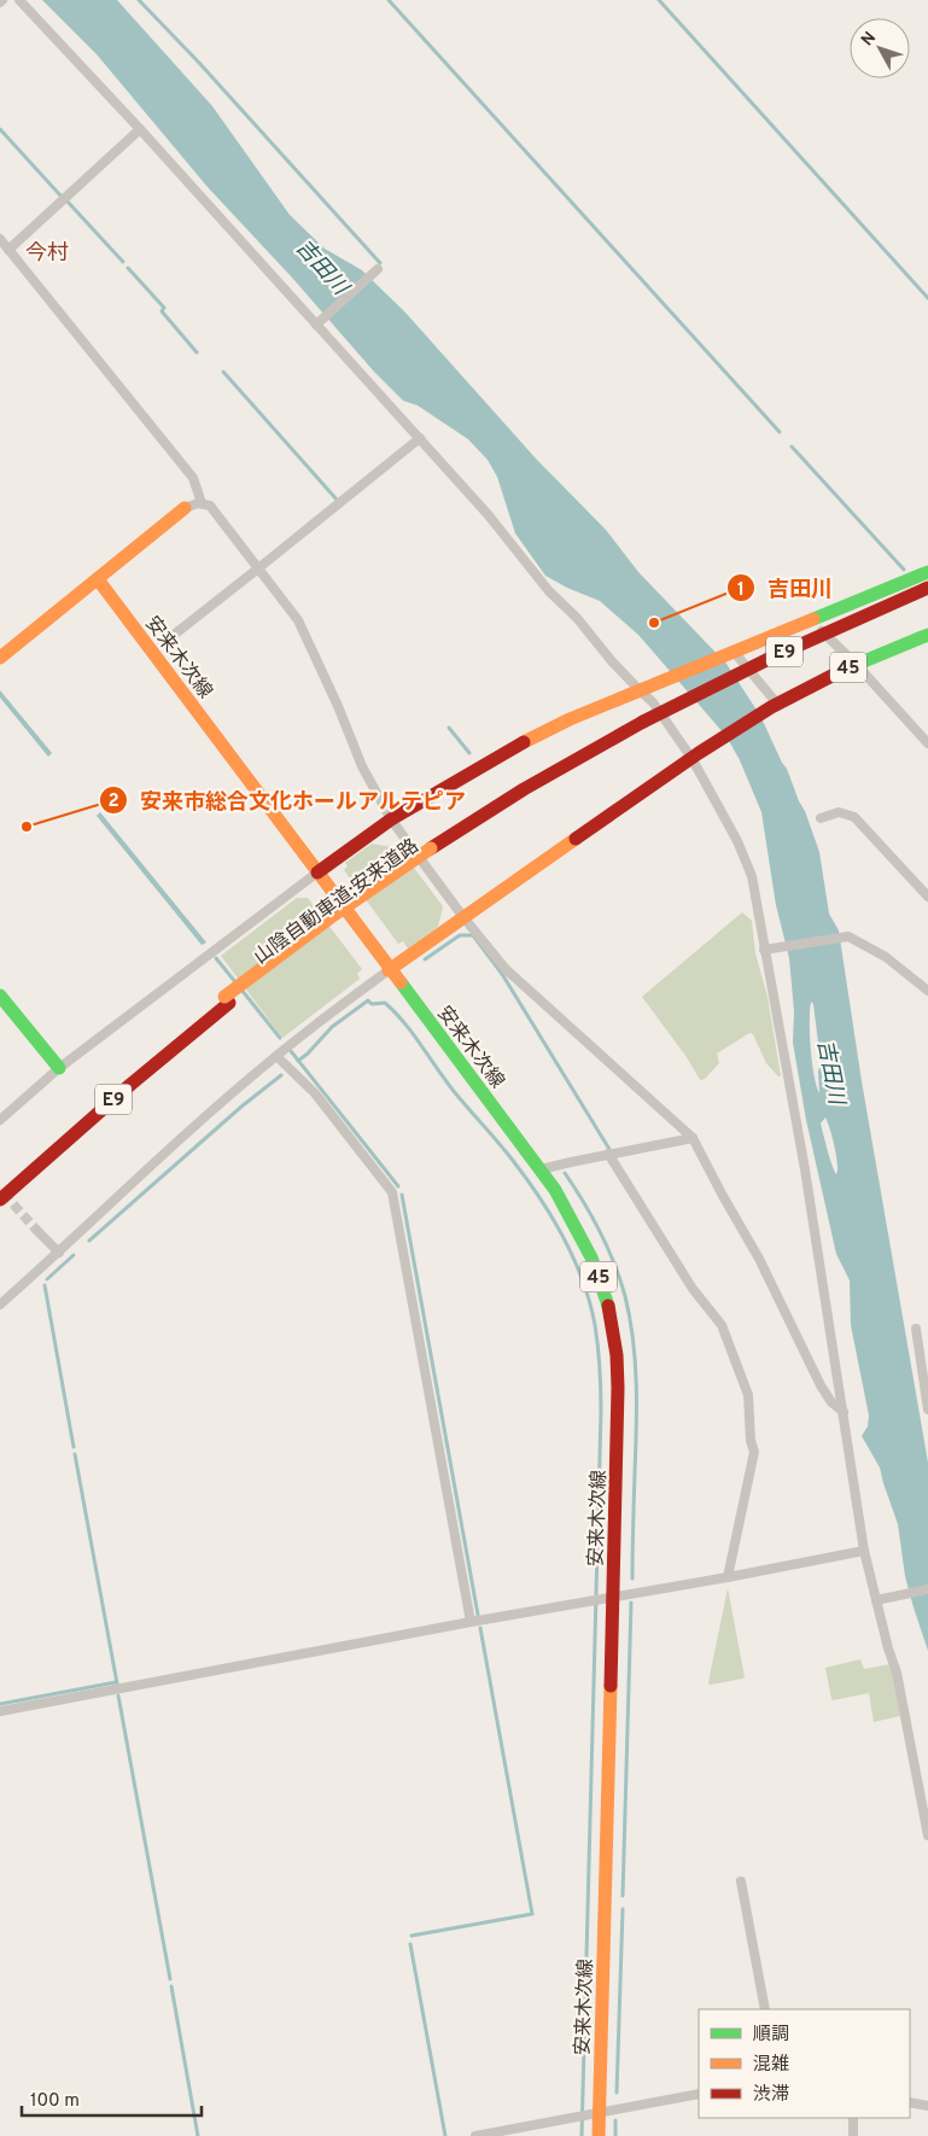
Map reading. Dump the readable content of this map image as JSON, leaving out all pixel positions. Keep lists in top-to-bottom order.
{
  "streets": {
    "main road": [
      "E9",
      "安来木次線",
      "45",
      "山陰自動車道;安来道路"
    ]
  },
  "crossings": [
    ["安来木次線", "45"]
  ],
  "districts": ["今村"],
  "water": ["吉田川"],
  "places": ["吉田川", "安来市総合文化ホールアルテピア"],
  "legend": ["順調", "混雑", "渋滞"],
  "scale_bar": "100 m",
  "north": "top left"
}
